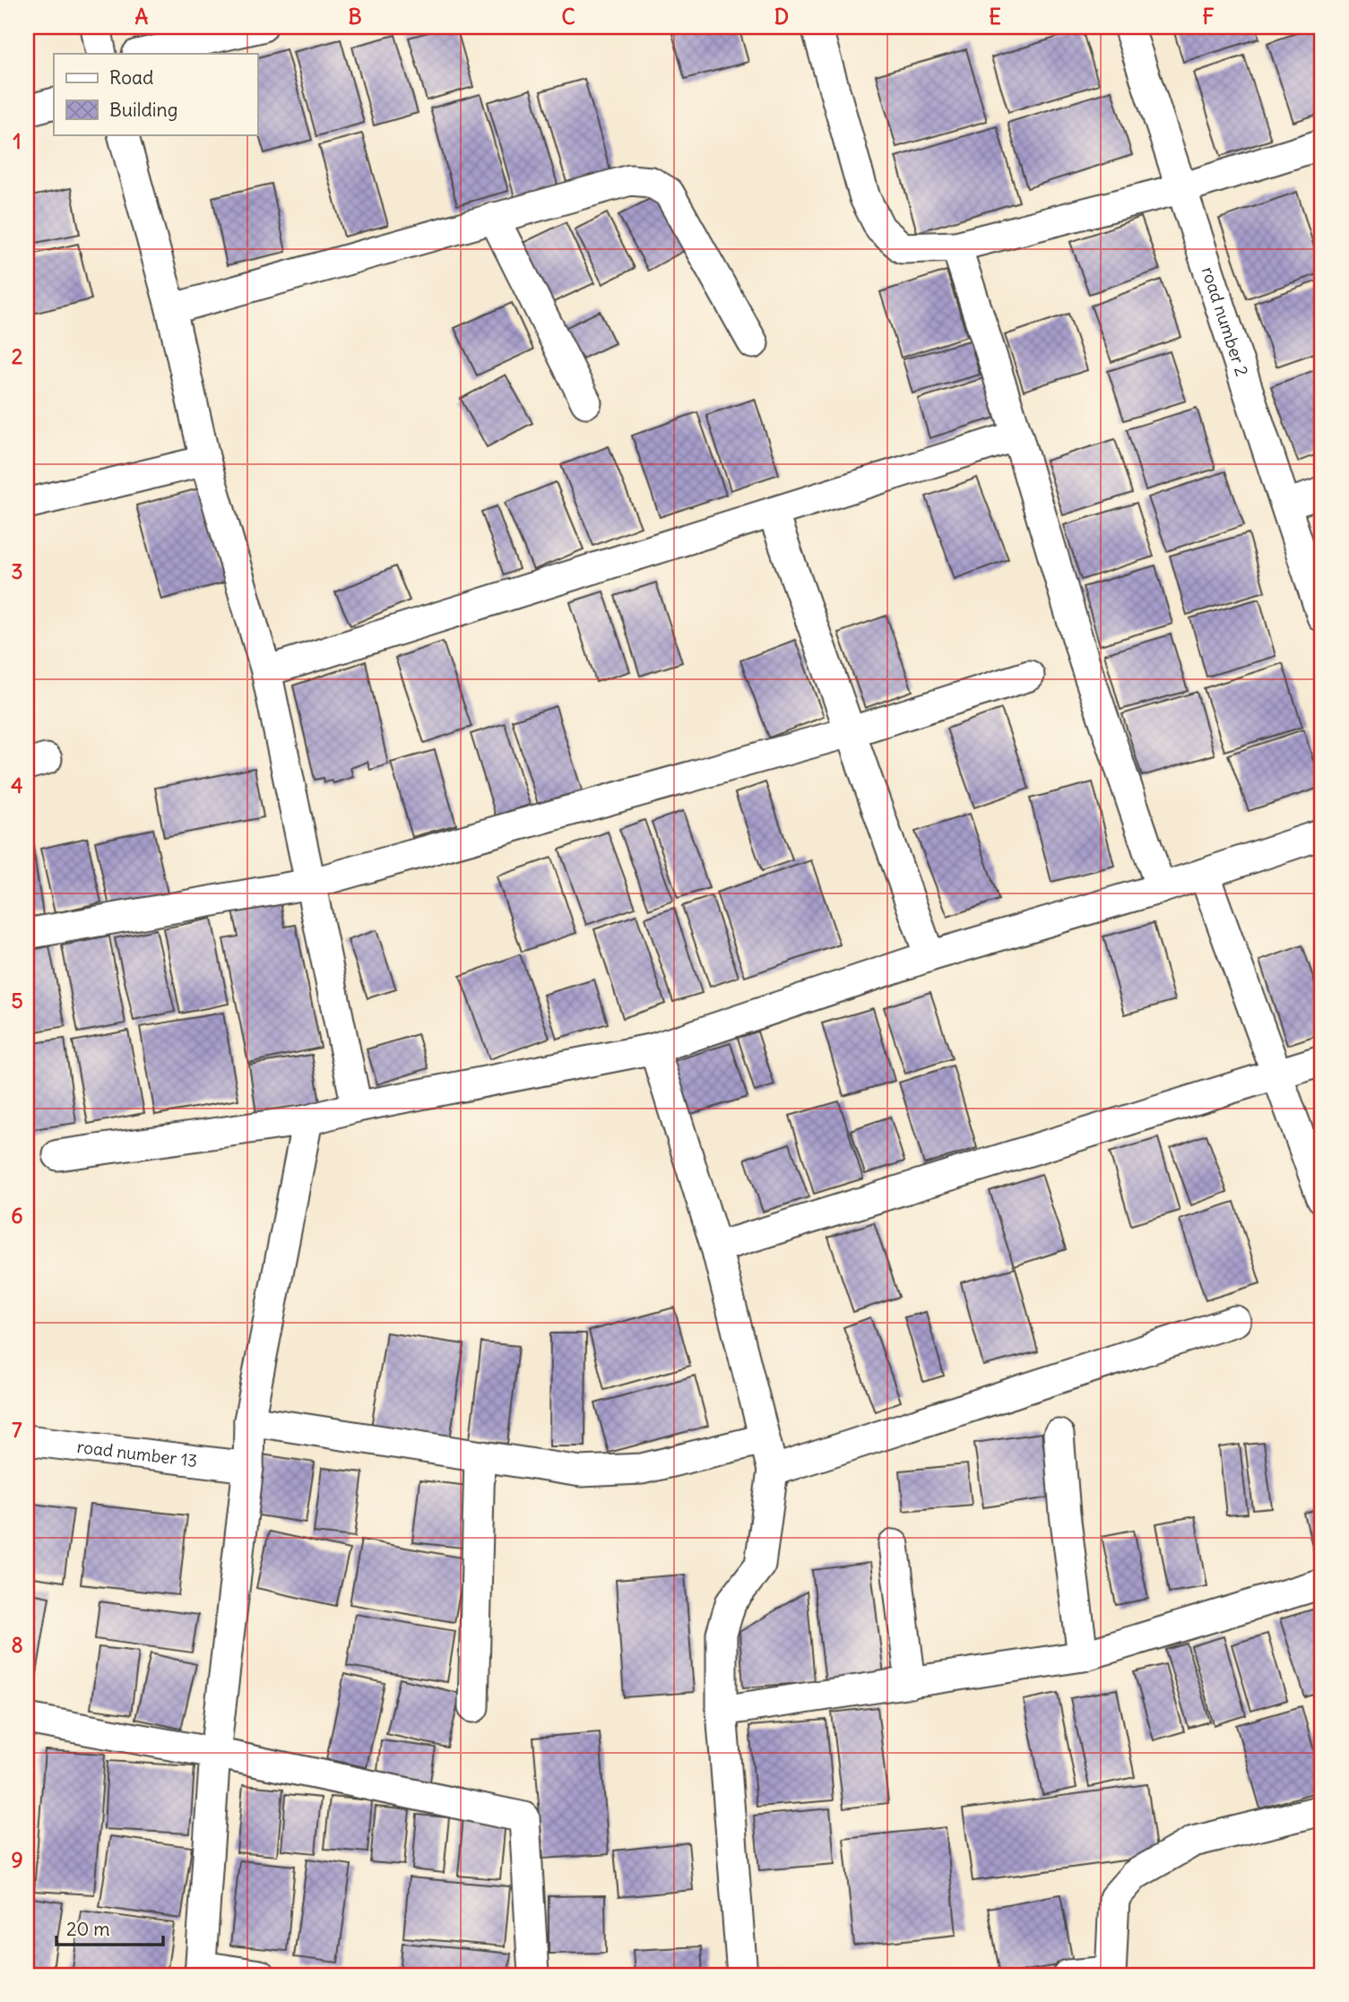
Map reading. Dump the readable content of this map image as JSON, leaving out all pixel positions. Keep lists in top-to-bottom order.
{
  "streets": {
    "street": ["road number 2", "road number 13"]
  },
  "legend": ["Road", "Building"],
  "scale_bar": "20 m",
  "grid": {
    "columns": [
      "A",
      "B",
      "C",
      "D",
      "E",
      "F"
    ],
    "rows": [
      "1",
      "2",
      "3",
      "4",
      "5",
      "6",
      "7",
      "8",
      "9"
    ]
  }
}
